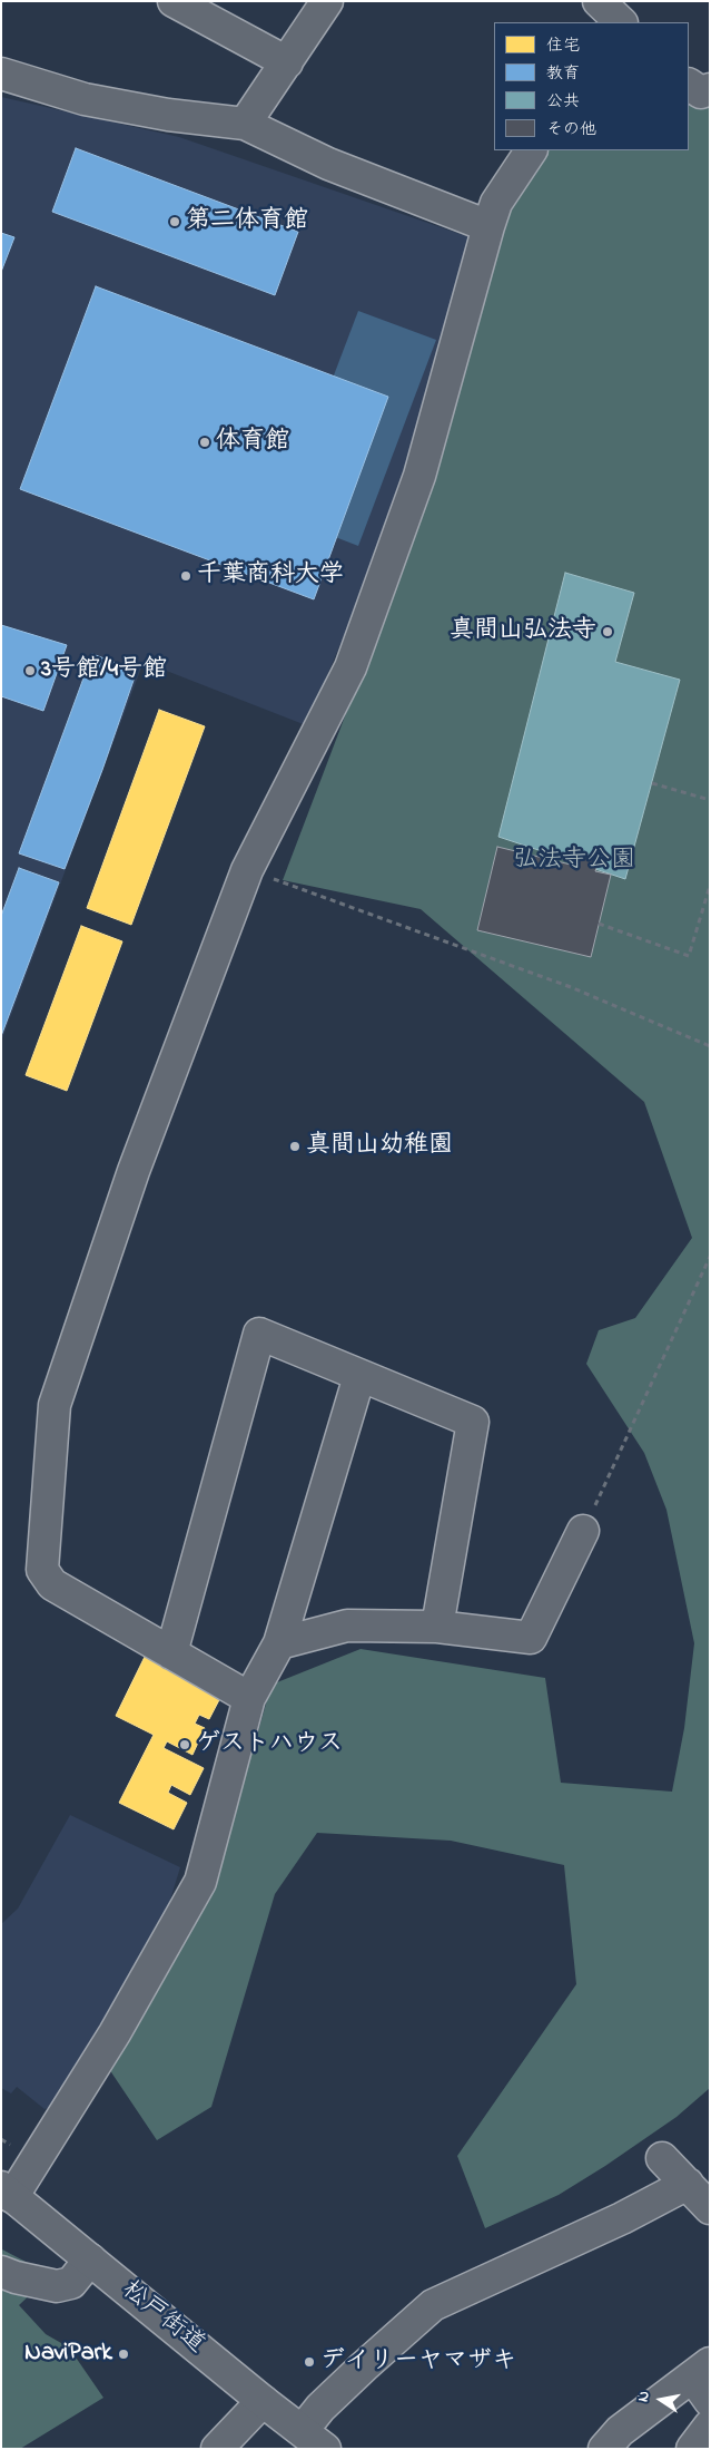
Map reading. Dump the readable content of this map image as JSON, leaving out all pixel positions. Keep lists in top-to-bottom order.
{
  "streets": {
    "street": ["松戸街道"]
  },
  "parks": ["弘法寺公園"],
  "places": [
    "第二体育館",
    "体育館",
    "千葉商科大学",
    "真間山弘法寺",
    "3号館/4号館",
    "真間山幼稚園",
    "ゲストハウス",
    "NaviPark",
    "デイリーヤマザキ"
  ],
  "legend": [
    "住宅",
    "教育",
    "公共",
    "その他"
  ],
  "north": "left"
}
